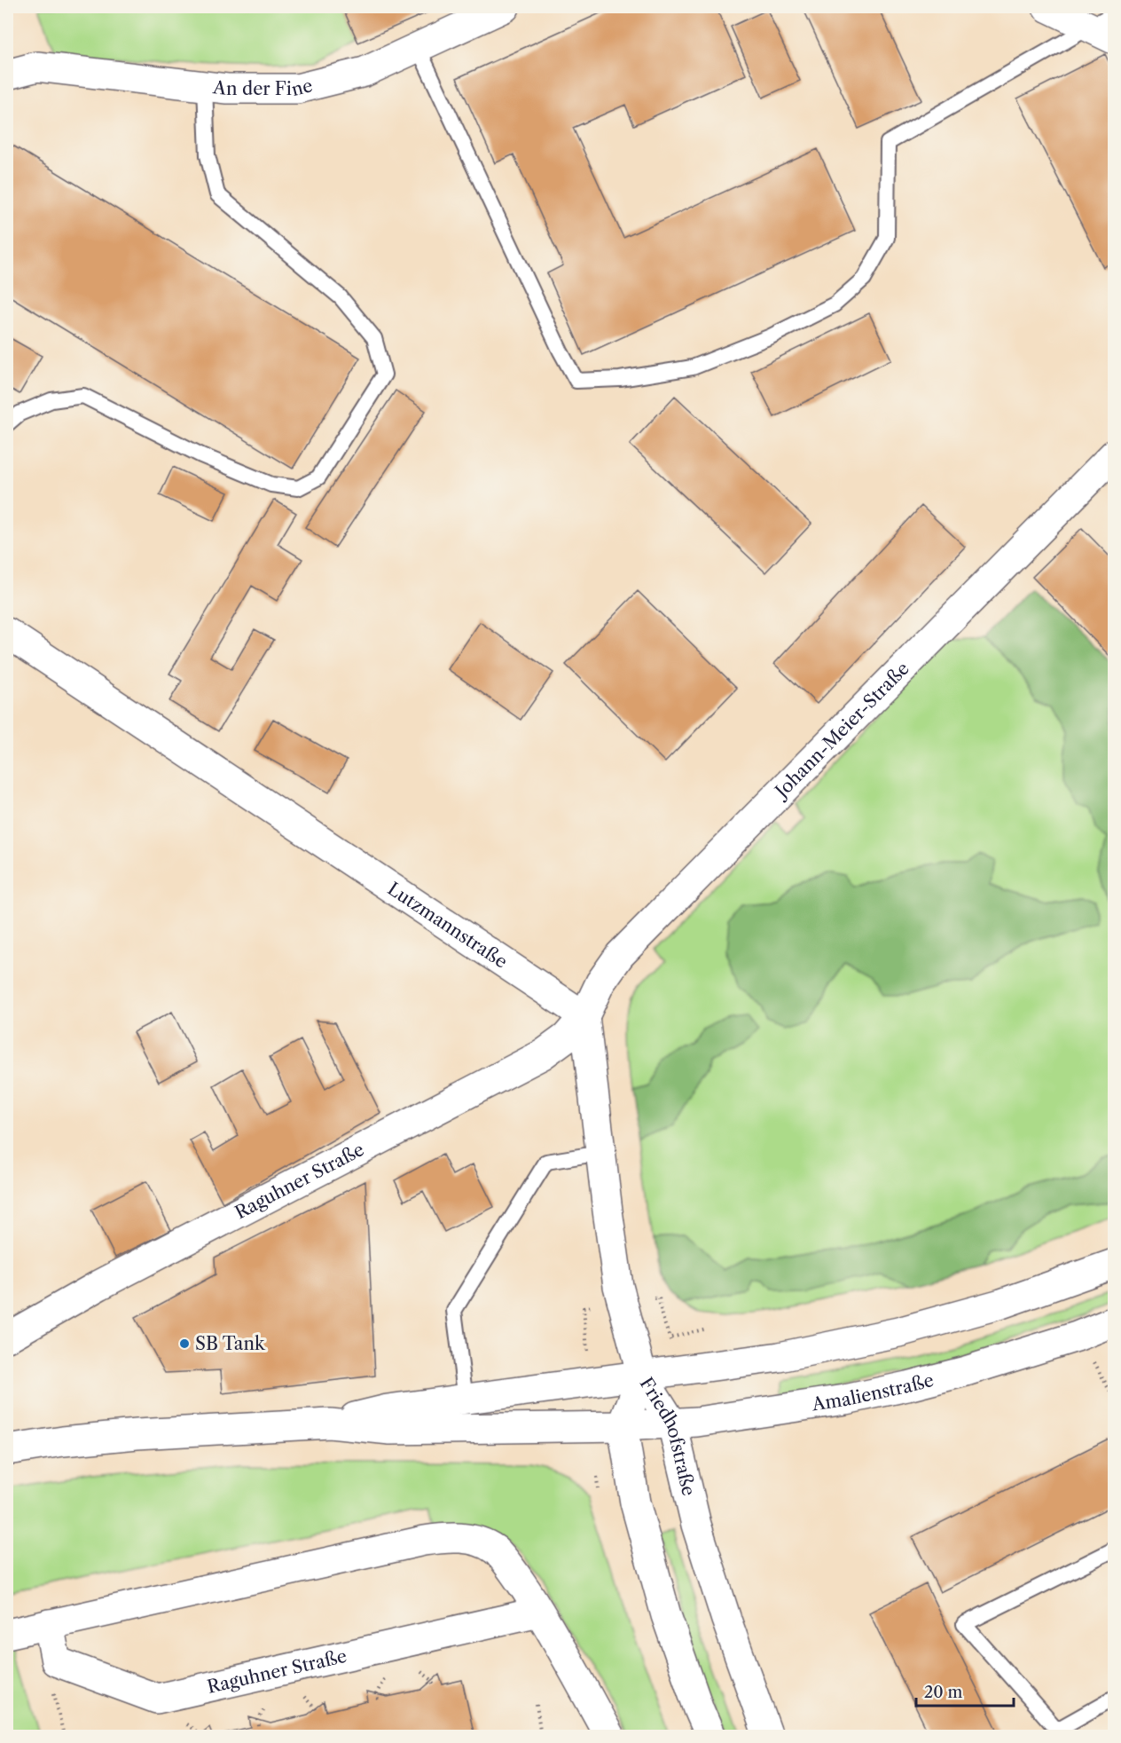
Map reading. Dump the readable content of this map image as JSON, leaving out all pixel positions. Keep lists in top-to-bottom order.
{
  "streets": {
    "street": [
      "An der Fine",
      "Johann-Meier-Straße",
      "Lutzmannstraße",
      "Raguhner Straße",
      "Amalienstraße",
      "Friedhofstraße"
    ]
  },
  "crossings": [
    ["Johann-Meier-Straße", "Lutzmannstraße"],
    ["Johann-Meier-Straße", "Raguhner Straße"],
    ["Lutzmannstraße", "Raguhner Straße"],
    ["Amalienstraße", "Friedhofstraße"]
  ],
  "places": ["SB Tank"],
  "scale_bar": "20 m"
}
